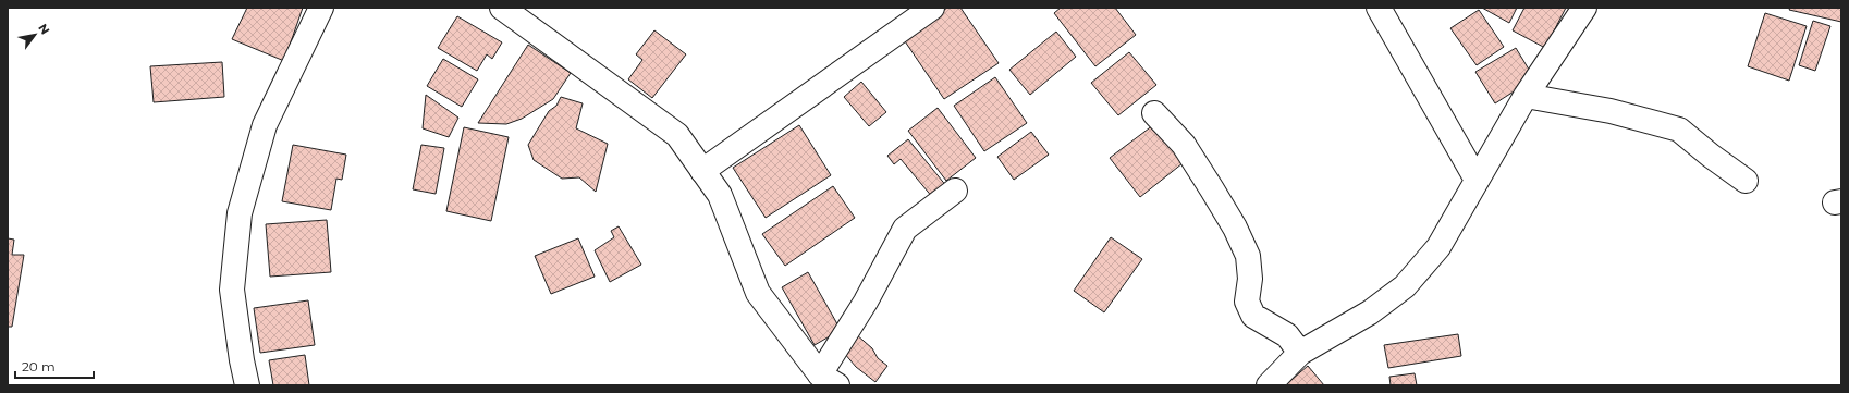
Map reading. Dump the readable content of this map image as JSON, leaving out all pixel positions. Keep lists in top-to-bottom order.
{
  "scale_bar": "20 m",
  "north": "top right"
}
